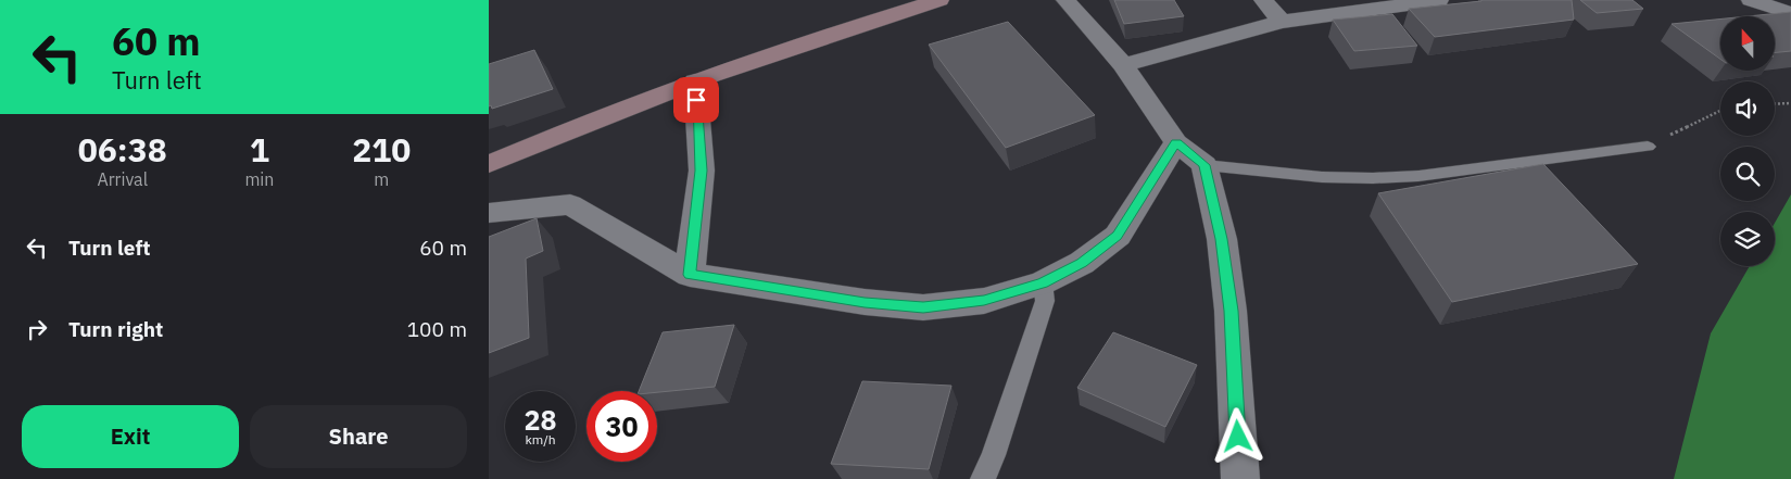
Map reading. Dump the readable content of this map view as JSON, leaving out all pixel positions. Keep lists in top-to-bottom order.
{
  "north": "top",
  "page": {
    "turn": ["60 m", "Turn left"],
    "eta": [
      "06:38",
      "Arrival",
      "1",
      "min",
      "210",
      "m"
    ],
    "list": [
      {
        "name": "Turn left",
        "value": "60 m"
      },
      {
        "name": "Turn right",
        "value": "100 m"
      }
    ],
    "speed": "28 km/h",
    "limit": "30",
    "buttons": ["Exit", "Share"]
  }
}
